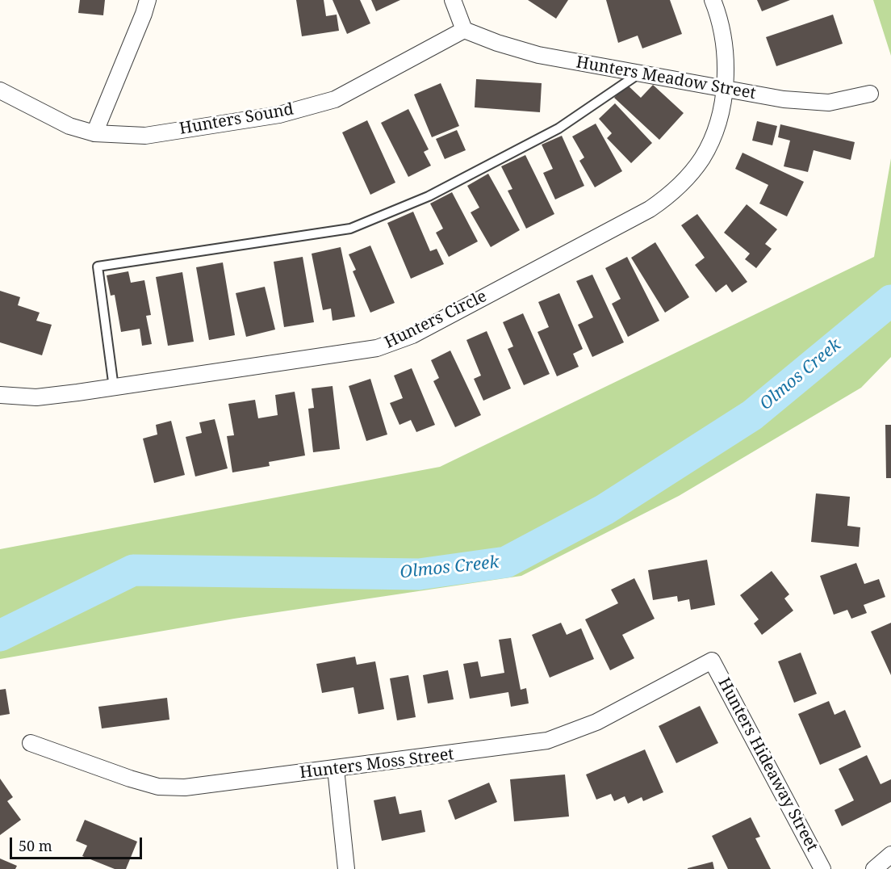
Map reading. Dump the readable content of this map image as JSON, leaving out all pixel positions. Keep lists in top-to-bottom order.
{
  "streets": {
    "street": [
      "Hunters Meadow Street",
      "Hunters Sound",
      "Hunters Circle",
      "Hunters Moss Street",
      "Hunters Hideaway Street"
    ]
  },
  "crossings": [
    ["Hunters Meadow Street", "Hunters Sound"],
    ["Hunters Meadow Street", "Hunters Circle"],
    ["Hunters Moss Street", "Hunters Hideaway Street"]
  ],
  "water": ["Olmos Creek"],
  "scale_bar": "50 m"
}
